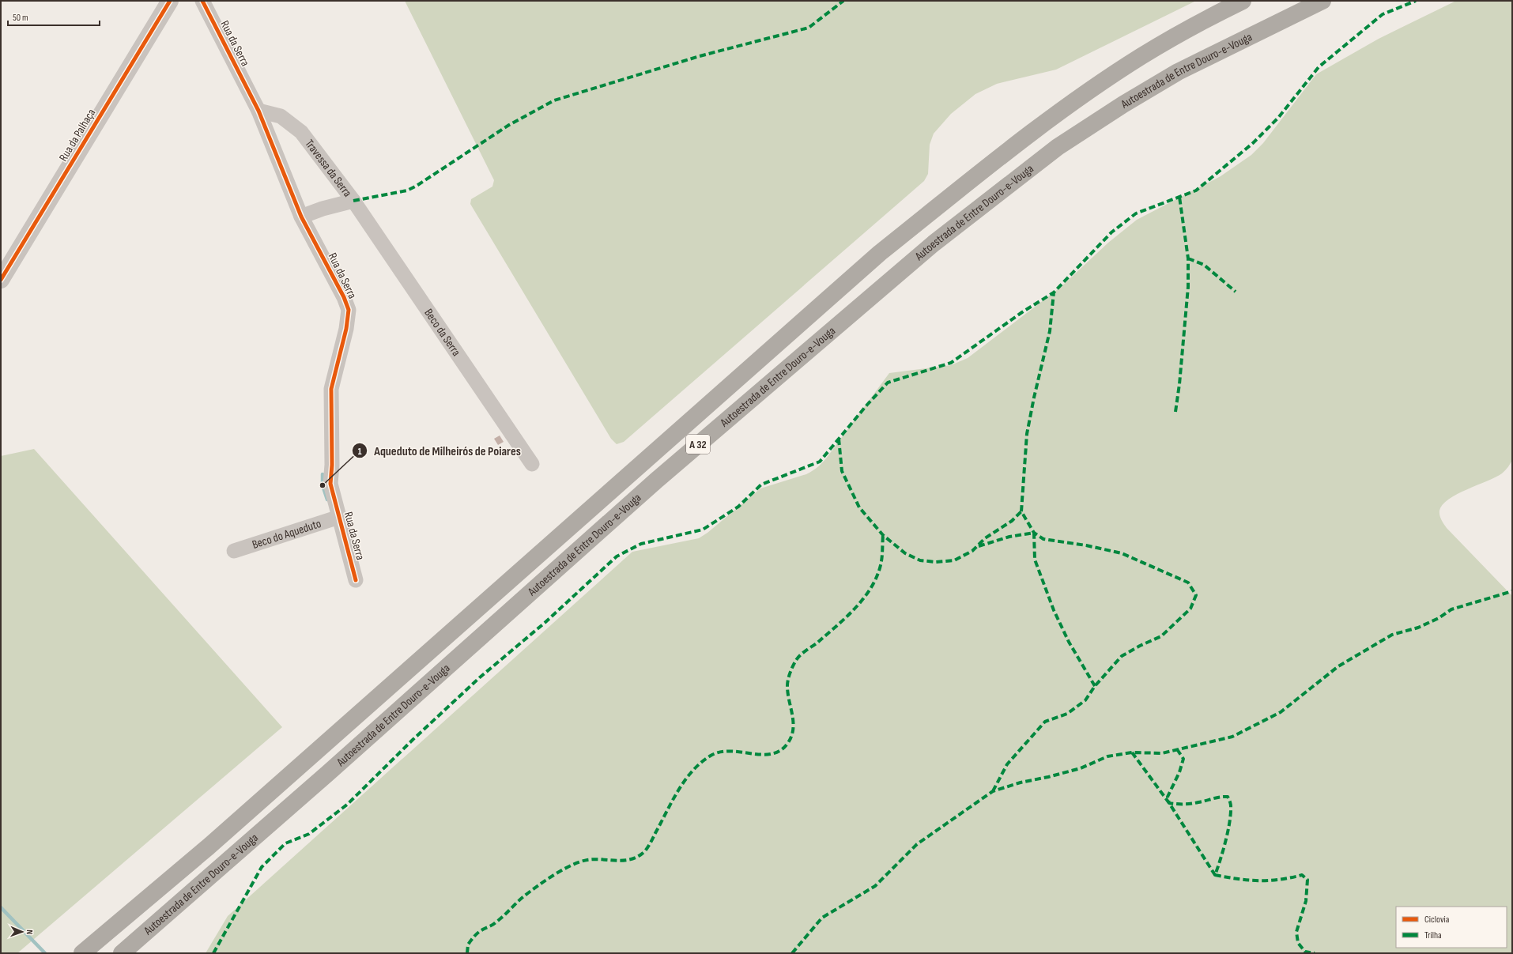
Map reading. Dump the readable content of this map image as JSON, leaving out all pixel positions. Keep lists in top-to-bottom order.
{
  "streets": {
    "highway": ["Autoestrada de Entre Douro-e-Vouga", "A 32"],
    "street": [
      "Rua da Serra",
      "Rua da Palhaça",
      "Travessa da Serra",
      "Beco da Serra",
      "Beco do Aqueduto"
    ]
  },
  "crossings": [
    ["Rua da Serra", "Travessa da Serra"],
    ["Rua da Serra", "Beco do Aqueduto"],
    ["Travessa da Serra", "Beco da Serra"]
  ],
  "places": ["Aqueduto de Milheirós de Poiares"],
  "legend": ["Ciclovia", "Trilha"],
  "scale_bar": "50 m",
  "north": "right"
}
